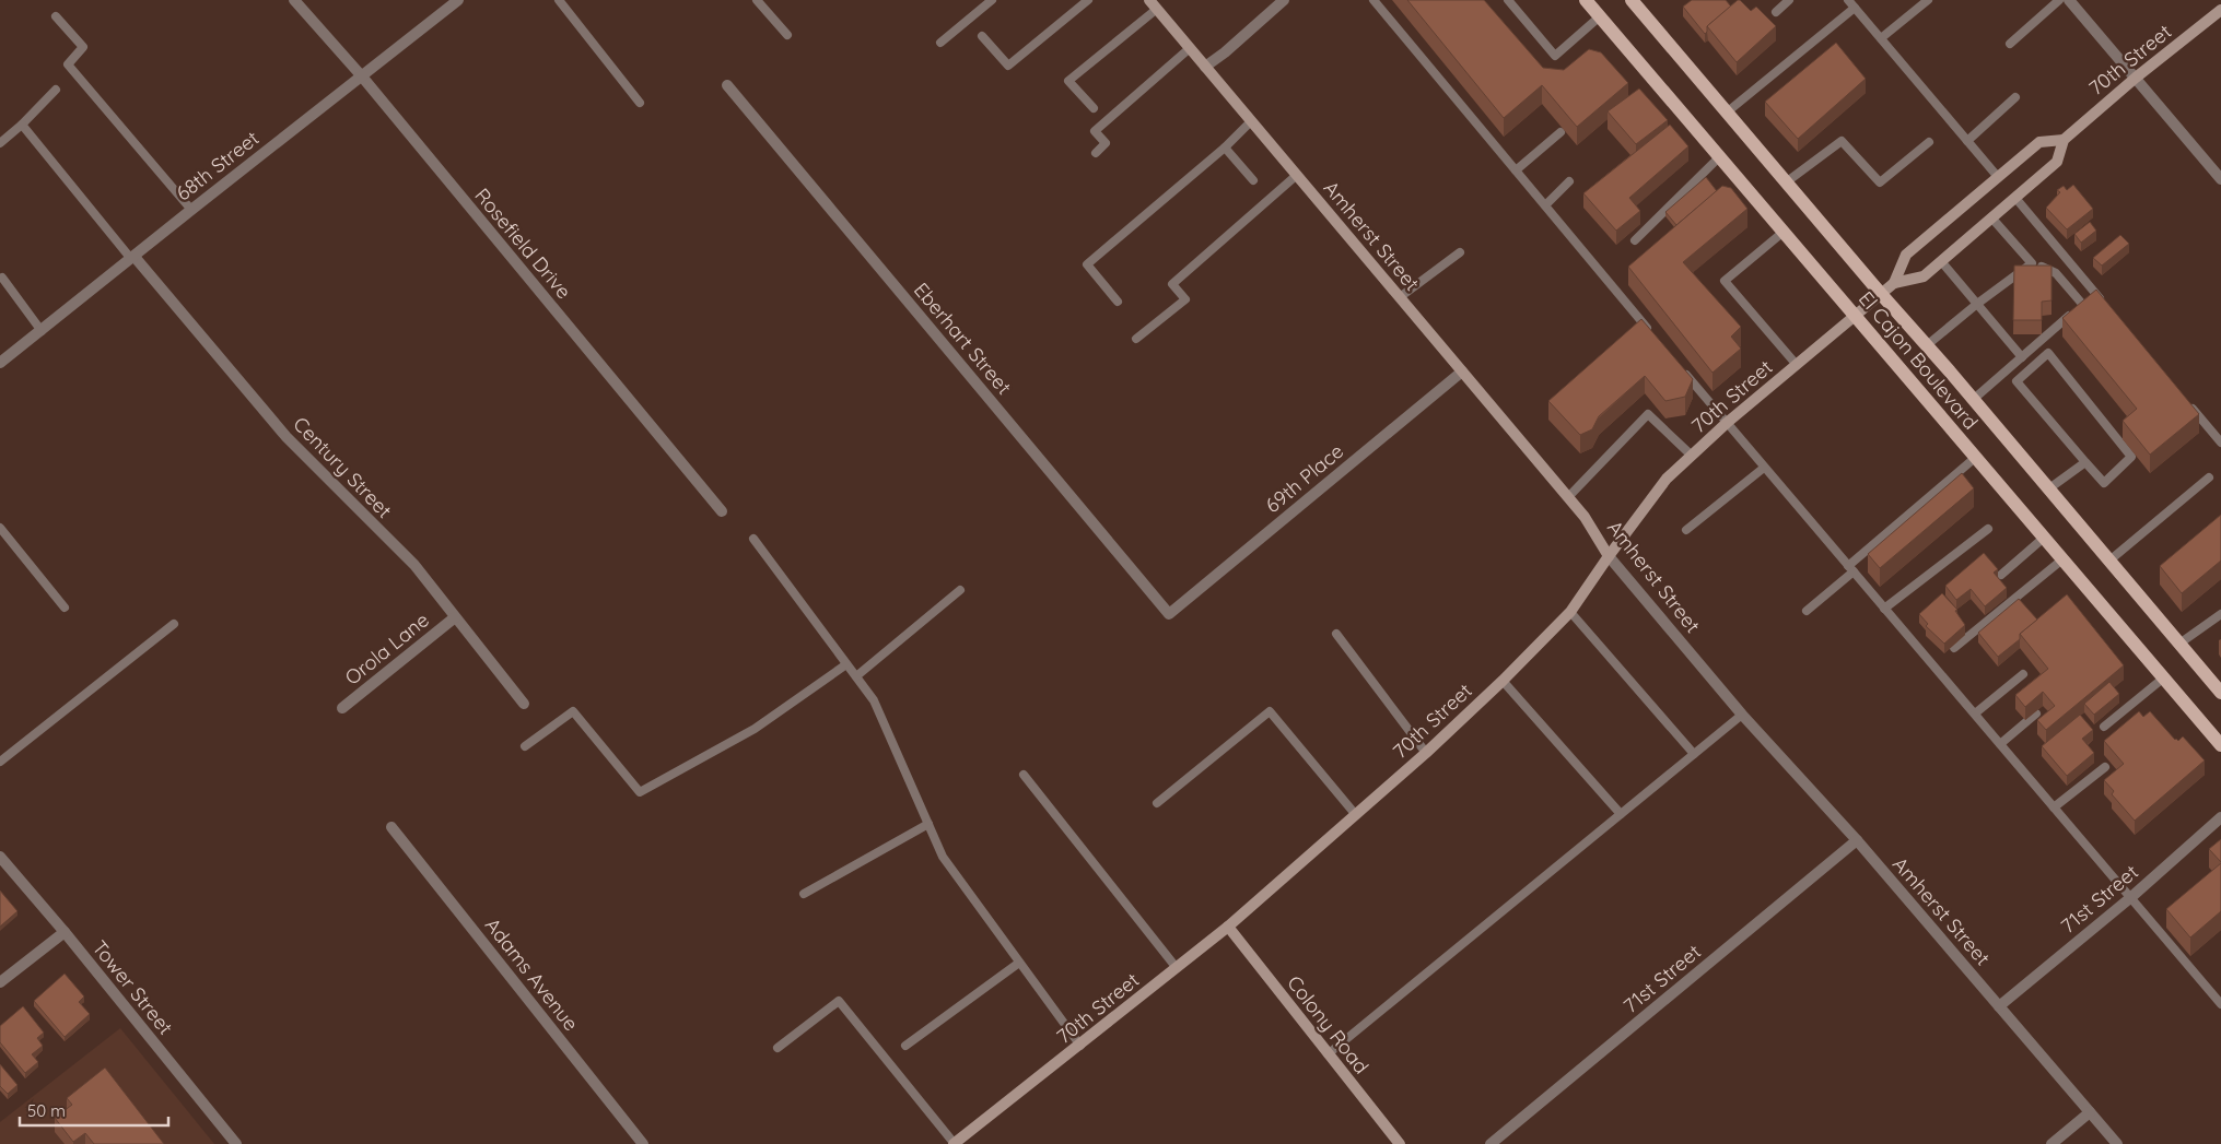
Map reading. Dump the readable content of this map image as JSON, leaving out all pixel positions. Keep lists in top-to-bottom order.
{
  "streets": {
    "main road": [
      "70th Street",
      "Amherst Street",
      "El Cajon Boulevard",
      "Colony Road"
    ],
    "street": [
      "68th Street",
      "Rosefield Drive",
      "Eberhart Street",
      "Century Street",
      "69th Place",
      "Orola Lane",
      "71st Street",
      "Adams Avenue",
      "Tower Street"
    ]
  },
  "crossings": [
    ["70th Street", "Amherst Street"],
    ["70th Street", "El Cajon Boulevard"],
    ["70th Street", "Colony Road"],
    ["68th Street", "Rosefield Drive"],
    ["68th Street", "Century Street"],
    ["Amherst Street", "69th Place"],
    ["Amherst Street", "71st Street"],
    ["Eberhart Street", "69th Place"],
    ["Century Street", "Orola Lane"]
  ],
  "scale_bar": "50 m"
}
